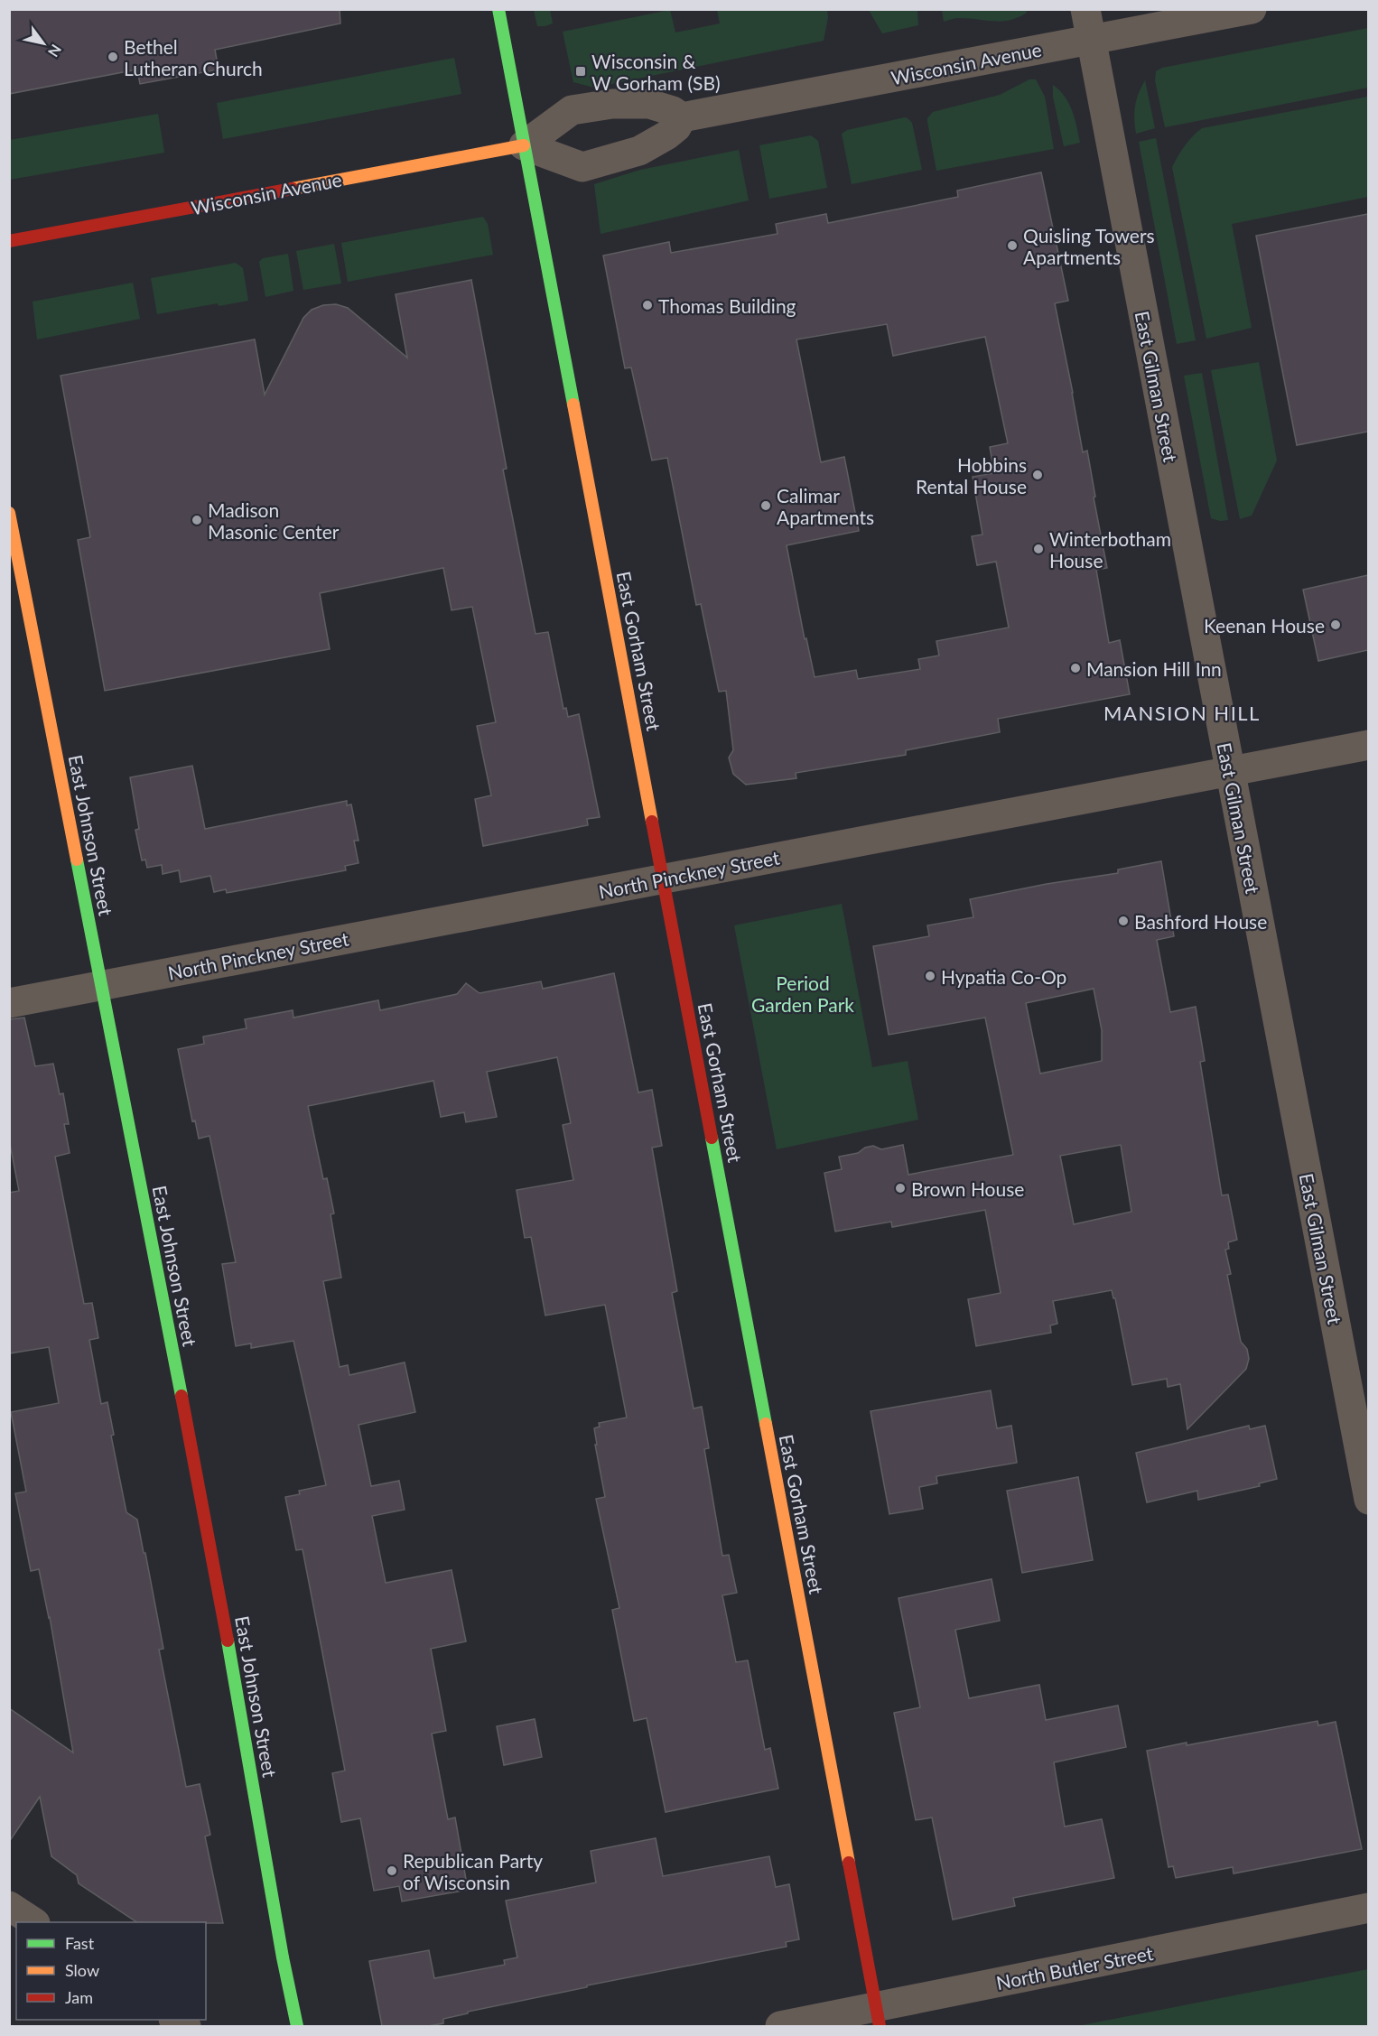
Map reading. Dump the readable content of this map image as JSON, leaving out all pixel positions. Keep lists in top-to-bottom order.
{
  "streets": {
    "main road": ["Wisconsin Avenue", "East Gorham Street", "East Johnson Street"],
    "street": ["East Gilman Street", "North Pinckney Street", "North Butler Street"]
  },
  "crossings": [
    ["Wisconsin Avenue", "East Gilman Street"],
    ["Wisconsin Avenue", "East Gorham Street"],
    ["East Gilman Street", "North Pinckney Street"],
    ["East Gorham Street", "North Pinckney Street"],
    ["East Gorham Street", "North Butler Street"],
    ["East Johnson Street", "North Pinckney Street"]
  ],
  "districts": ["MANSION HILL"],
  "parks": ["Period Garden Park"],
  "places": {
    "other": [
      "Bethel Lutheran Church",
      "Quisling Towers Apartments",
      "Thomas Building",
      "Hobbins Rental House",
      "Calimar Apartments",
      "Madison Masonic Center",
      "Winterbotham House",
      "Keenan House",
      "Mansion Hill Inn",
      "Bashford House",
      "Hypatia Co-Op",
      "Brown House",
      "Republican Party of Wisconsin"
    ],
    "transit": ["Wisconsin & W Gorham (SB)"]
  },
  "legend": ["Fast", "Slow", "Jam"],
  "north": "bottom right"
}
